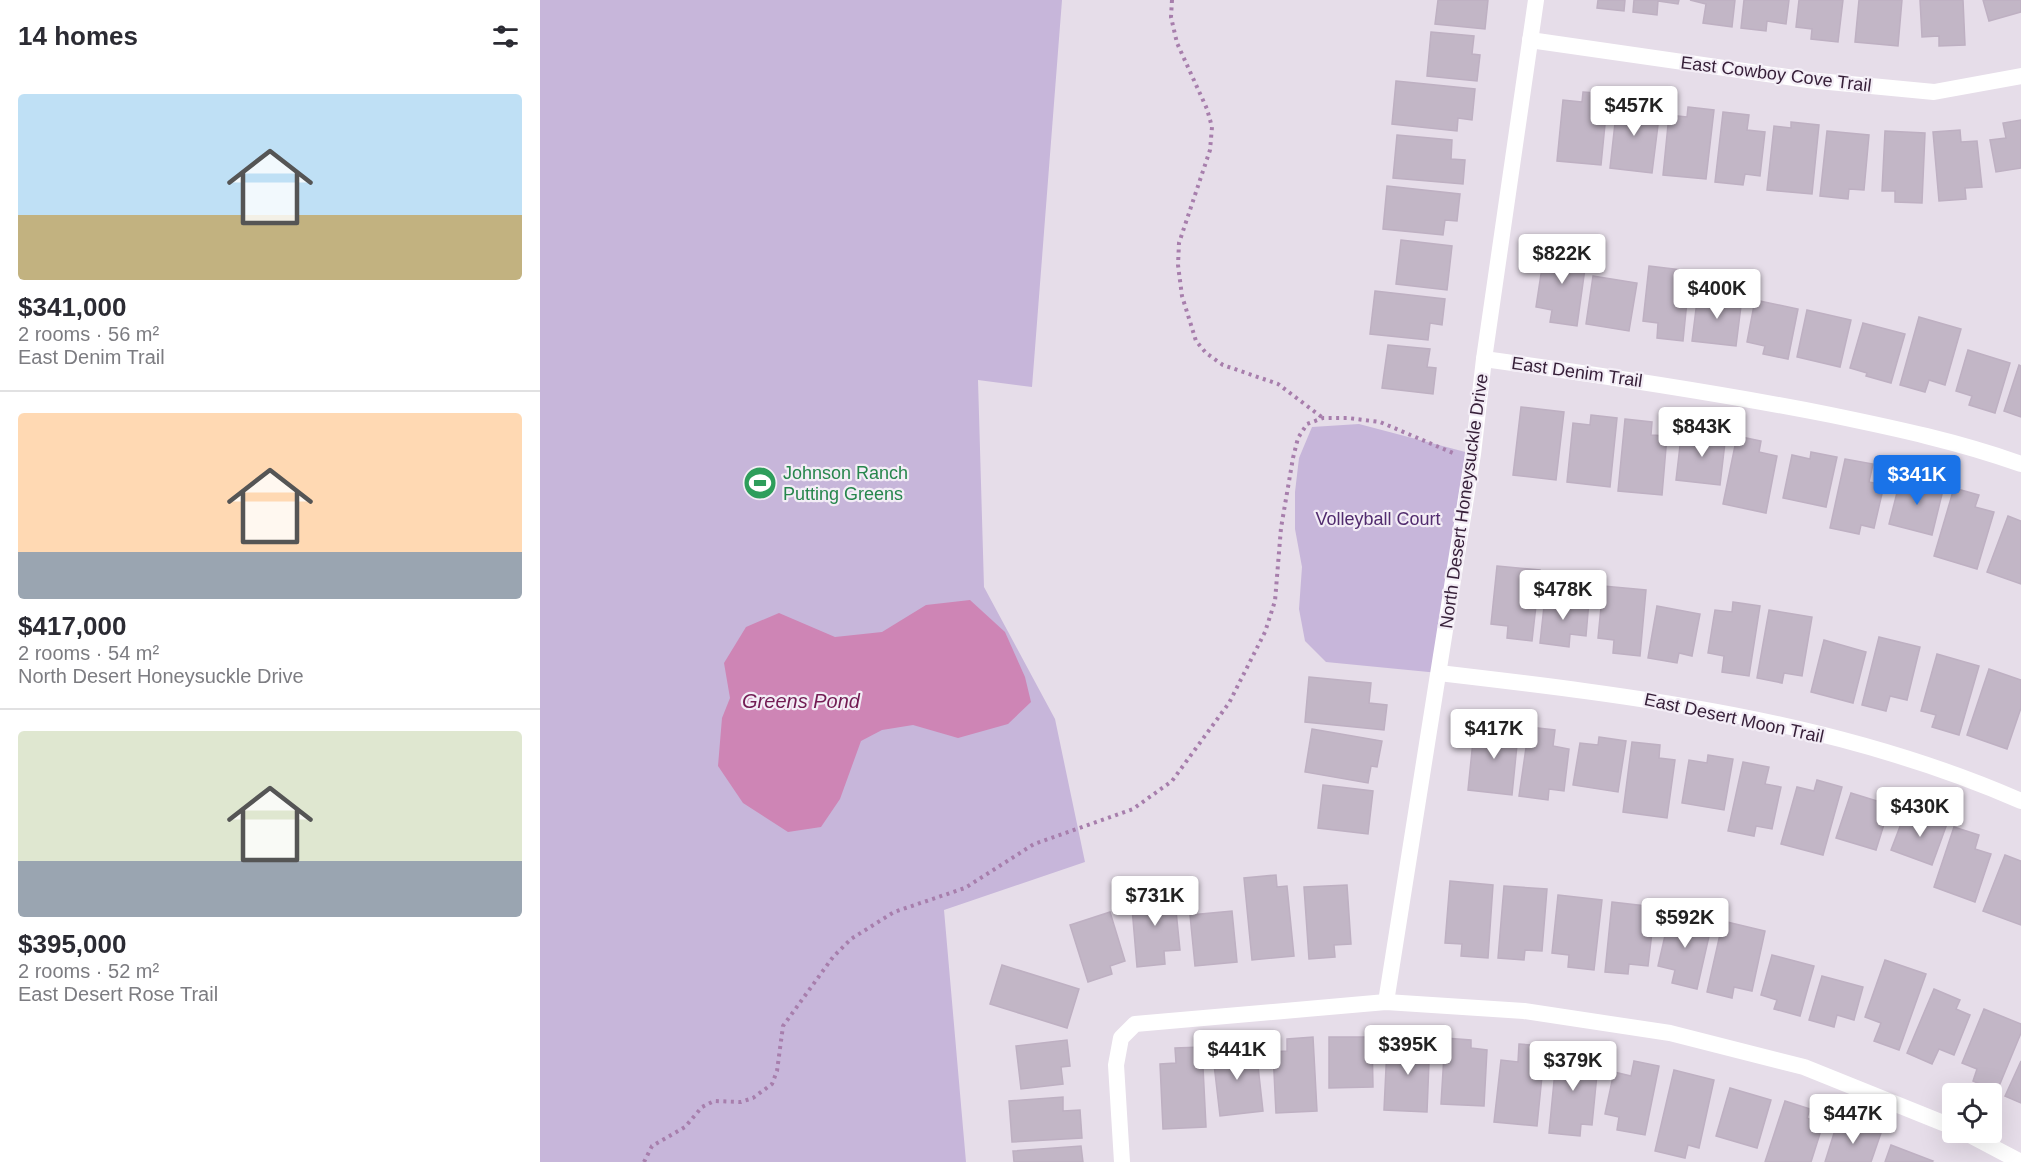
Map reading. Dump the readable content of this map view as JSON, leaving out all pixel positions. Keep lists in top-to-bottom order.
{
  "streets": {
    "street": [
      "East Cowboy Cove Trail",
      "East Denim Trail",
      "North Desert Honeysuckle Drive",
      "East Desert Moon Trail"
    ]
  },
  "crossings": [
    ["East Cowboy Cove Trail", "North Desert Honeysuckle Drive"],
    ["East Denim Trail", "North Desert Honeysuckle Drive"],
    ["North Desert Honeysuckle Drive", "East Desert Moon Trail"]
  ],
  "water": ["Greens Pond"],
  "parks": ["Volleyball Court"],
  "places": {
    "sports": ["Johnson Ranch Putting Greens"]
  },
  "page": {
    "heading": "14 homes",
    "list": [
      {
        "name": "$341,000",
        "note": "2 rooms · 56 m² · East Denim Trail"
      },
      {
        "name": "$417,000",
        "note": "2 rooms · 54 m² · North Desert Honeysuckle Drive"
      },
      {
        "name": "$395,000",
        "note": "2 rooms · 52 m² · East Desert Rose Trail"
      }
    ],
    "price": [
      "$457K",
      "$822K",
      "$400K",
      "$843K",
      "$341K",
      "$478K",
      "$417K",
      "$430K",
      "$731K",
      "$592K",
      "$395K",
      "$441K",
      "$379K",
      "$447K"
    ]
  }
}
